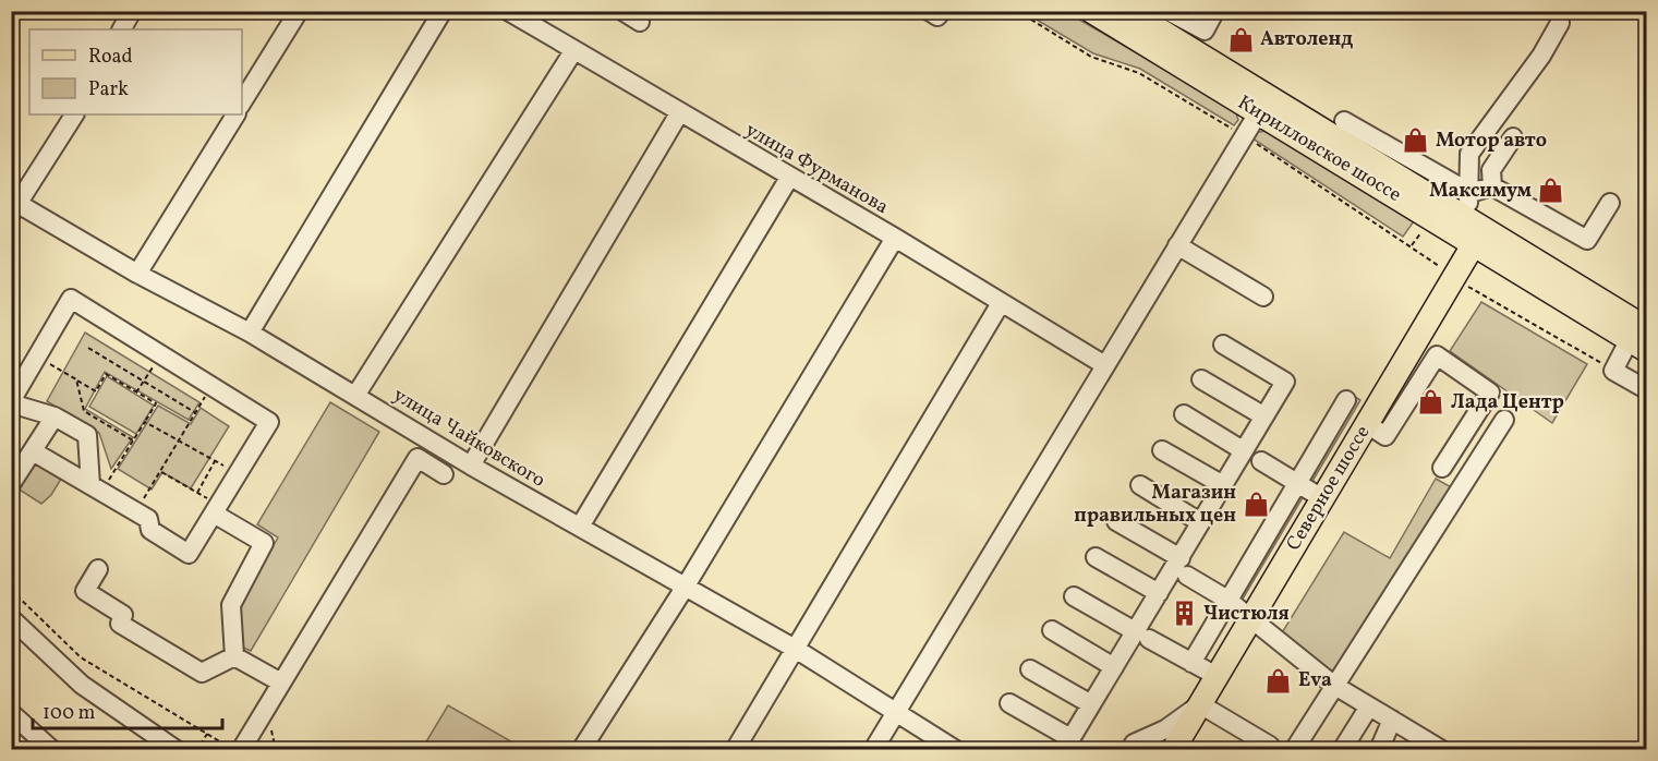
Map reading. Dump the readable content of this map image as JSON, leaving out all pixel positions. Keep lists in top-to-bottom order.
{
  "streets": {
    "main road": ["Кирилловское шоссе", "Северное шоссе"],
    "street": ["улица Фурманова", "улица Чайковского"]
  },
  "crossings": [
    ["Кирилловское шоссе", "Северное шоссе"]
  ],
  "places": {
    "shop": [
      "Автоленд",
      "Мотор авто",
      "Максимум",
      "Лада Центр",
      "Магазин правильных цен",
      "Eva"
    ],
    "building": ["Чистюля"]
  },
  "legend": ["Road", "Park"],
  "scale_bar": "100 m"
}
